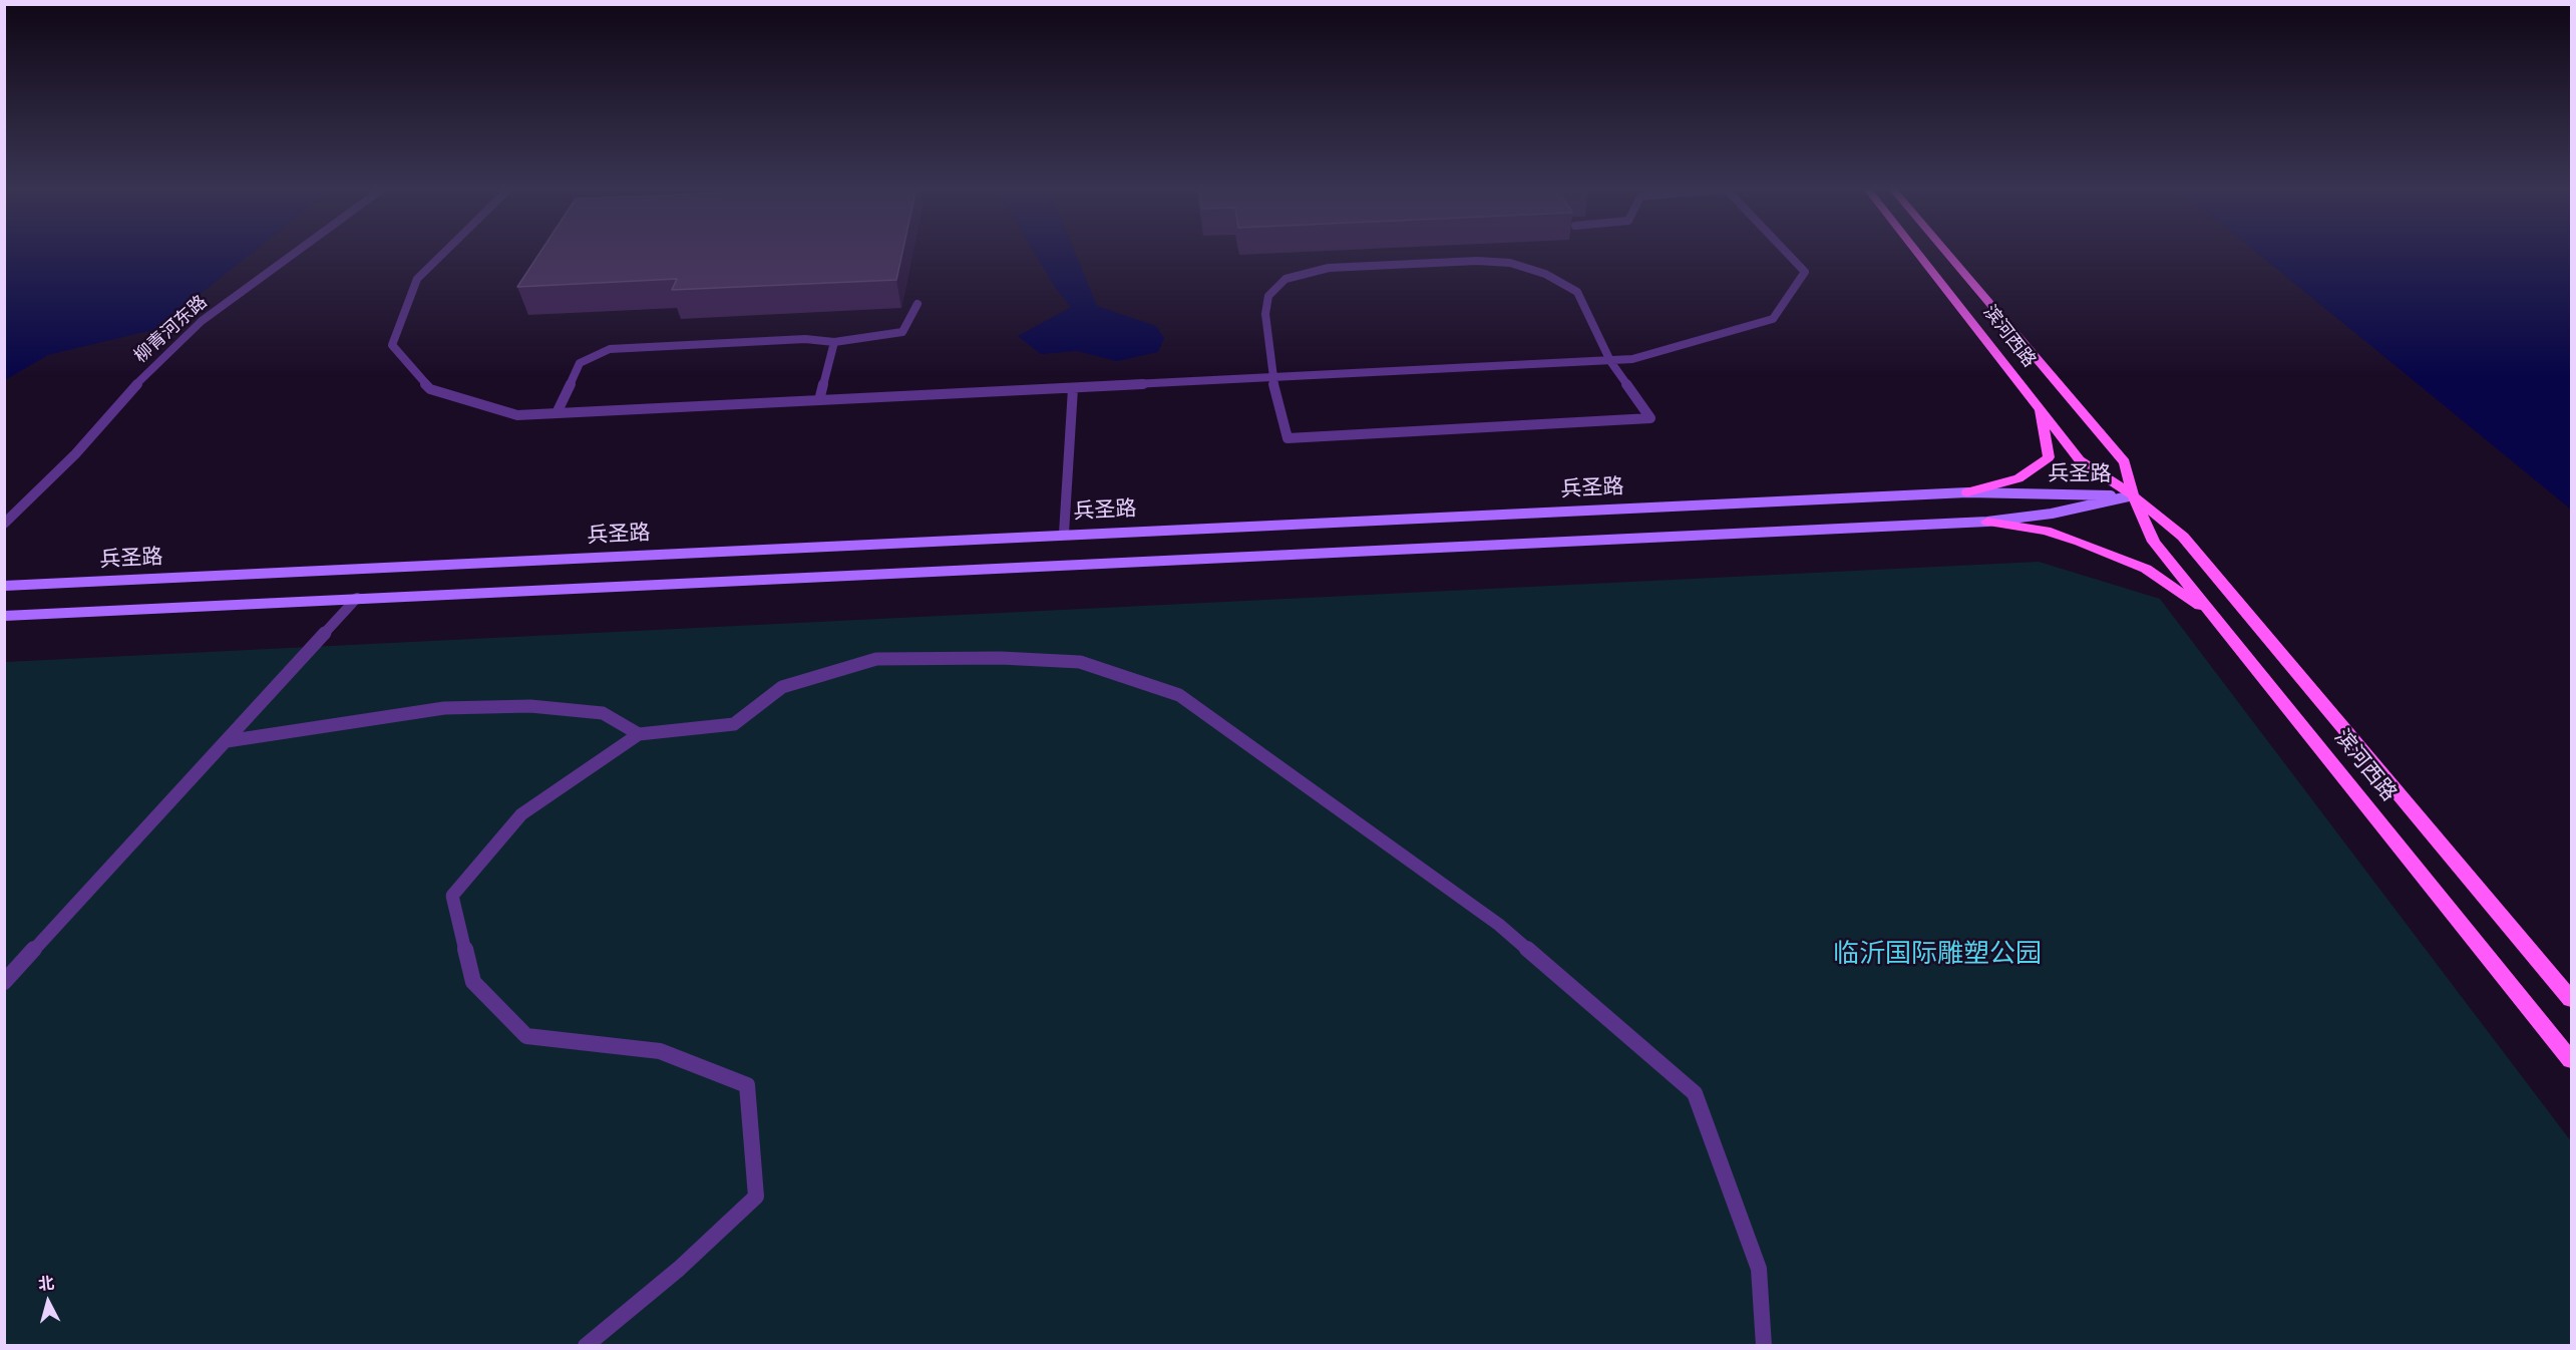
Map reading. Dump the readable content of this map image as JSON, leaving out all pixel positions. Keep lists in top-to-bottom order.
{
  "streets": {
    "main road": ["滨河西路", "兵圣路"],
    "street": ["柳青河东路"]
  },
  "crossings": [
    ["滨河西路", "兵圣路"]
  ],
  "parks": ["临沂国际雕塑公园"],
  "north": "top"
}
